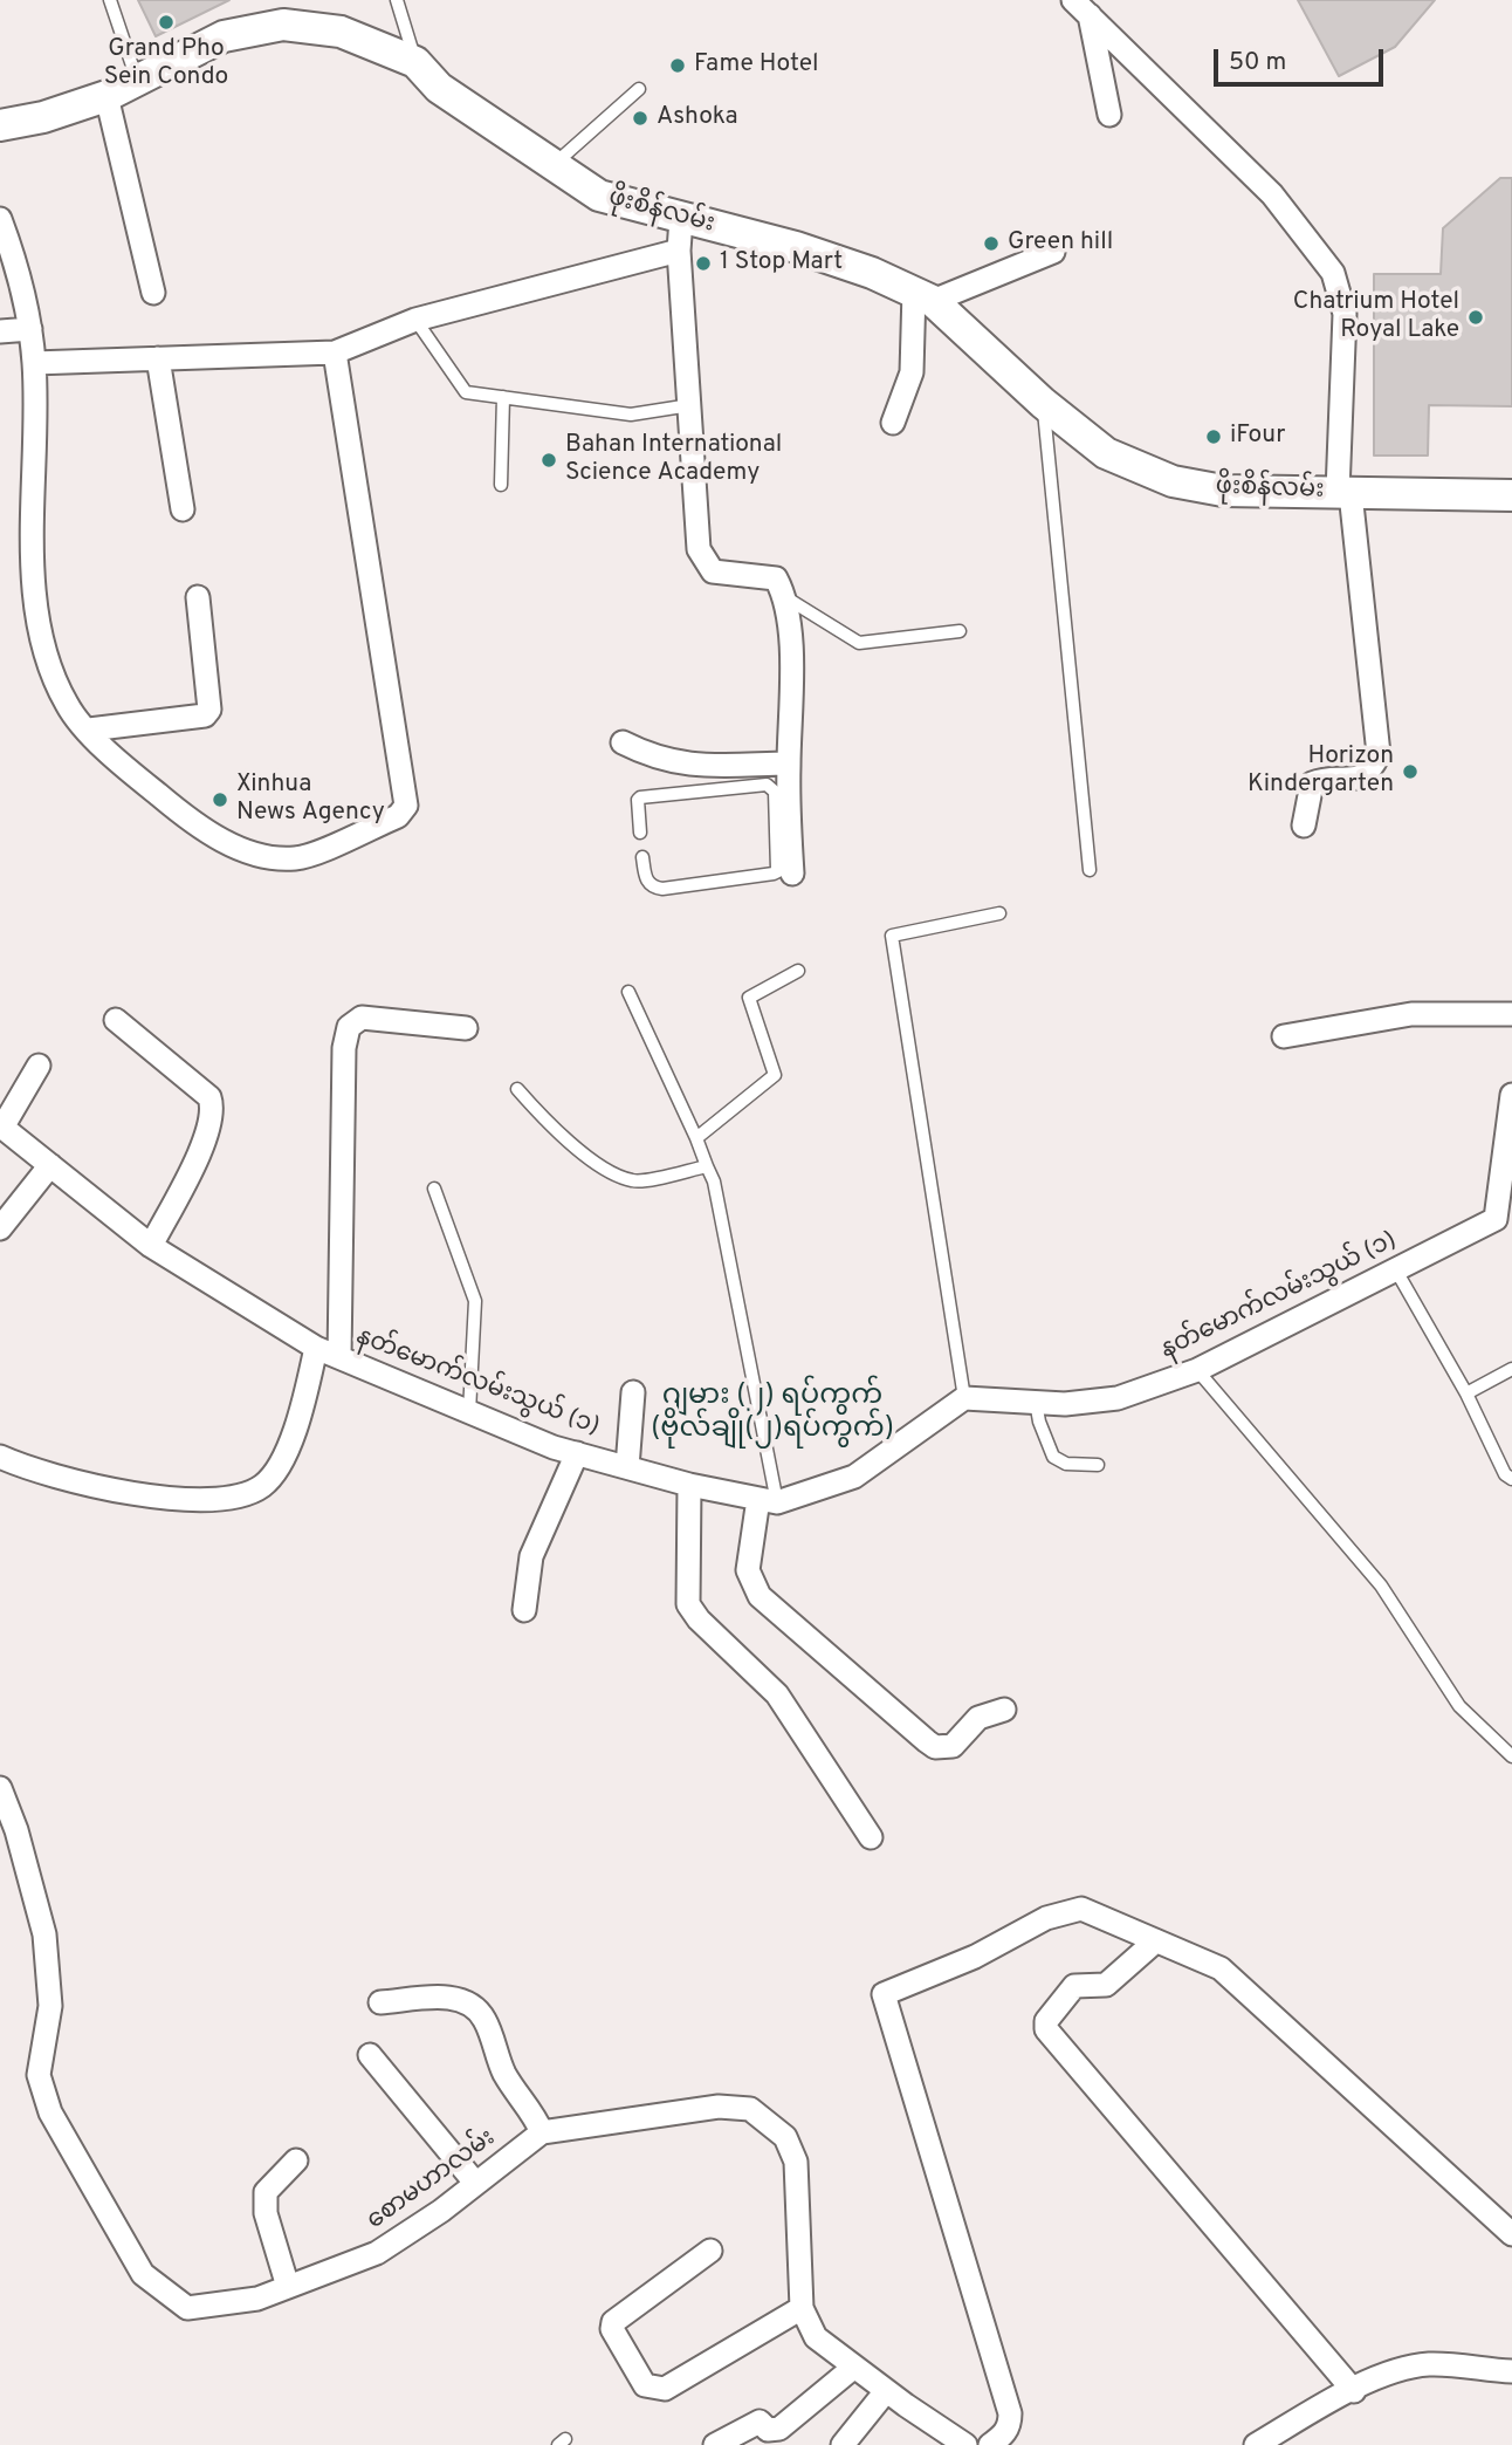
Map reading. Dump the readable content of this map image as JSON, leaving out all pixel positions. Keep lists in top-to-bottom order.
{
  "streets": {
    "main road": ["ဖိုးစိန်လမ်း"],
    "street": ["နတ်မောက်လမ်းသွယ် (၁)", "စောမဟာလမ်း"]
  },
  "districts": ["ဂျမား (၂) ရပ်ကွက် (ဗိုလ်ချို(၂)ရပ်ကွက်)"],
  "places": [
    "Grand Pho Sein Condo",
    "Fame Hotel",
    "Ashoka",
    "Green hill",
    "1 Stop Mart",
    "Chatrium Hotel Royal Lake",
    "iFour",
    "Bahan International Science Academy",
    "Horizon Kindergarten",
    "Xinhua News Agency"
  ],
  "scale_bar": "50 m"
}
